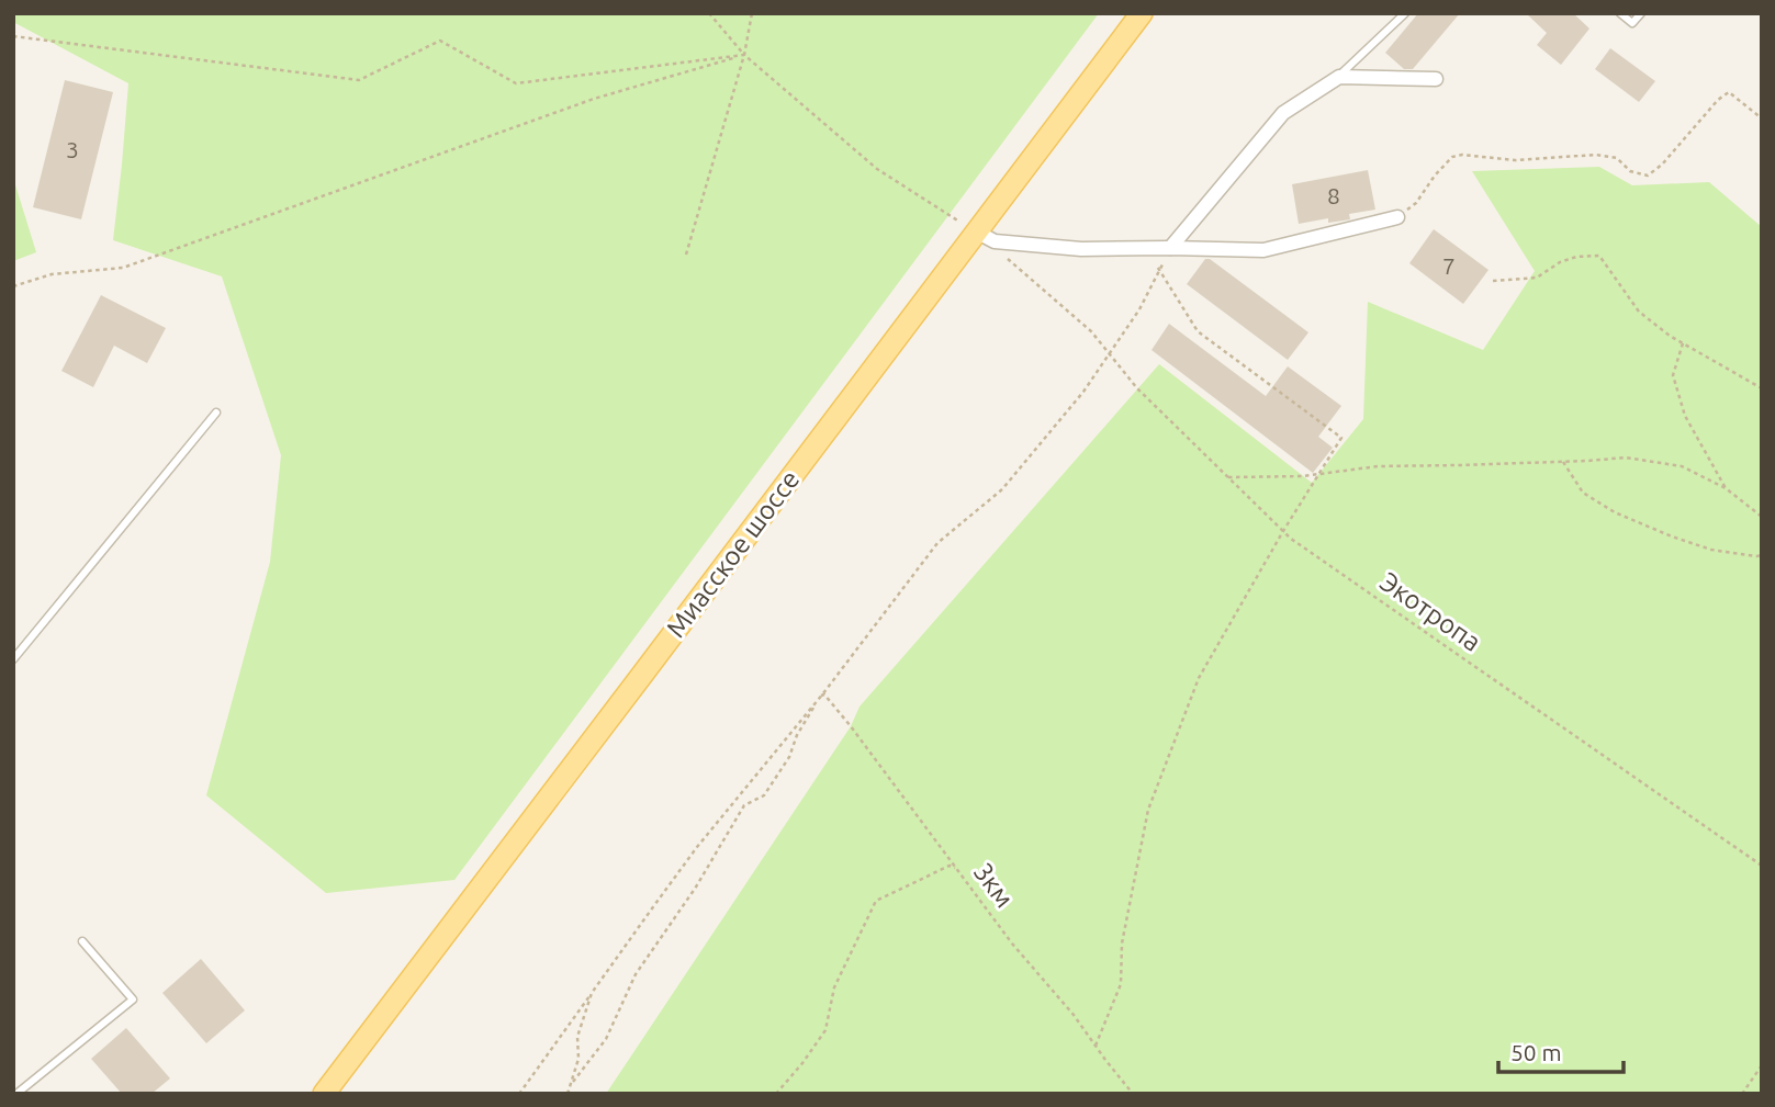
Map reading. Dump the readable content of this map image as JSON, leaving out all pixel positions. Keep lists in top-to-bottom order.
{
  "streets": {
    "main road": ["Миасское шоссе"],
    "path": ["Экотропа", "3км"]
  },
  "crossings": [
    ["Миасское шоссе", "Экотропа"]
  ],
  "house_numbers": ["3", "8", "7"],
  "scale_bar": "50 m"
}
